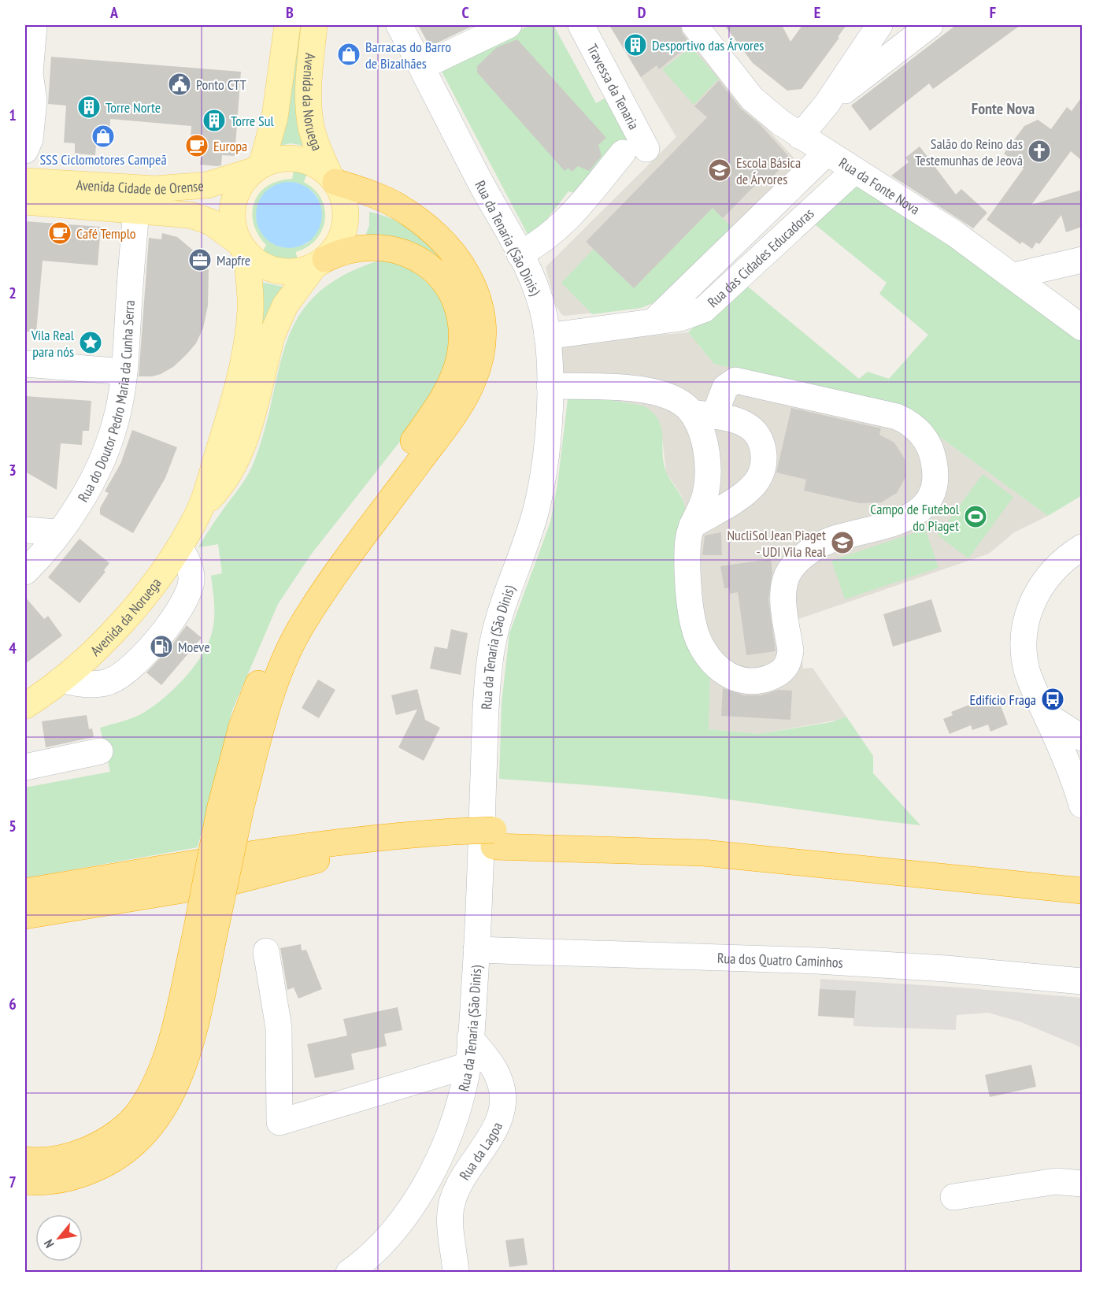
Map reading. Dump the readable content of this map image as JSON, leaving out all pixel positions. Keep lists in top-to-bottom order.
{
  "streets": {
    "main road": ["Avenida da Noruega", "Avenida Cidade de Orense"],
    "street": [
      "Travessa da Tenaria",
      "Rua da Fonte Nova",
      "Rua da Tenaria (São Dinis)",
      "Rua das Cidades Educadoras",
      "Rua do Doutor Pedro Maria da Cunha Serra",
      "Rua dos Quatro Caminhos",
      "Rua da Lagoa"
    ]
  },
  "crossings": [
    ["Travessa da Tenaria", "Rua da Tenaria (São Dinis)"],
    ["Avenida da Noruega", "Avenida Cidade de Orense"],
    ["Avenida Cidade de Orense", "Rua do Doutor Pedro Maria da Cunha Serra"],
    ["Rua da Fonte Nova", "Rua das Cidades Educadoras"],
    ["Rua da Tenaria (São Dinis)", "Rua das Cidades Educadoras"],
    ["Rua da Tenaria (São Dinis)", "Rua dos Quatro Caminhos"],
    ["Rua da Tenaria (São Dinis)", "Rua da Lagoa"]
  ],
  "districts": ["Fonte Nova"],
  "places": {
    "building": ["Desportivo das Árvores", "Torre Norte", "Torre Sul"],
    "shop": ["Barracas do Barro de Bizalhães", "SSS Ciclomotores Campeã"],
    "public building": ["Ponto CTT"],
    "cafe": ["Europa", "Café Templo"],
    "church": ["Salão do Reino das Testemunhas de Jeová"],
    "school or university": ["Escola Básica de Árvores", "NucliSol Jean Piaget - UDI Vila Real"],
    "office": ["Mapfre"],
    "place": ["Vila Real para nós"],
    "sports": ["Campo de Futebol do Piaget"],
    "fuel station": ["Moeve"],
    "bus stop": ["Edifício Fraga"]
  },
  "north": "bottom left",
  "grid": {
    "columns": [
      "A",
      "B",
      "C",
      "D",
      "E",
      "F"
    ],
    "rows": [
      "1",
      "2",
      "3",
      "4",
      "5",
      "6",
      "7"
    ]
  }
}
